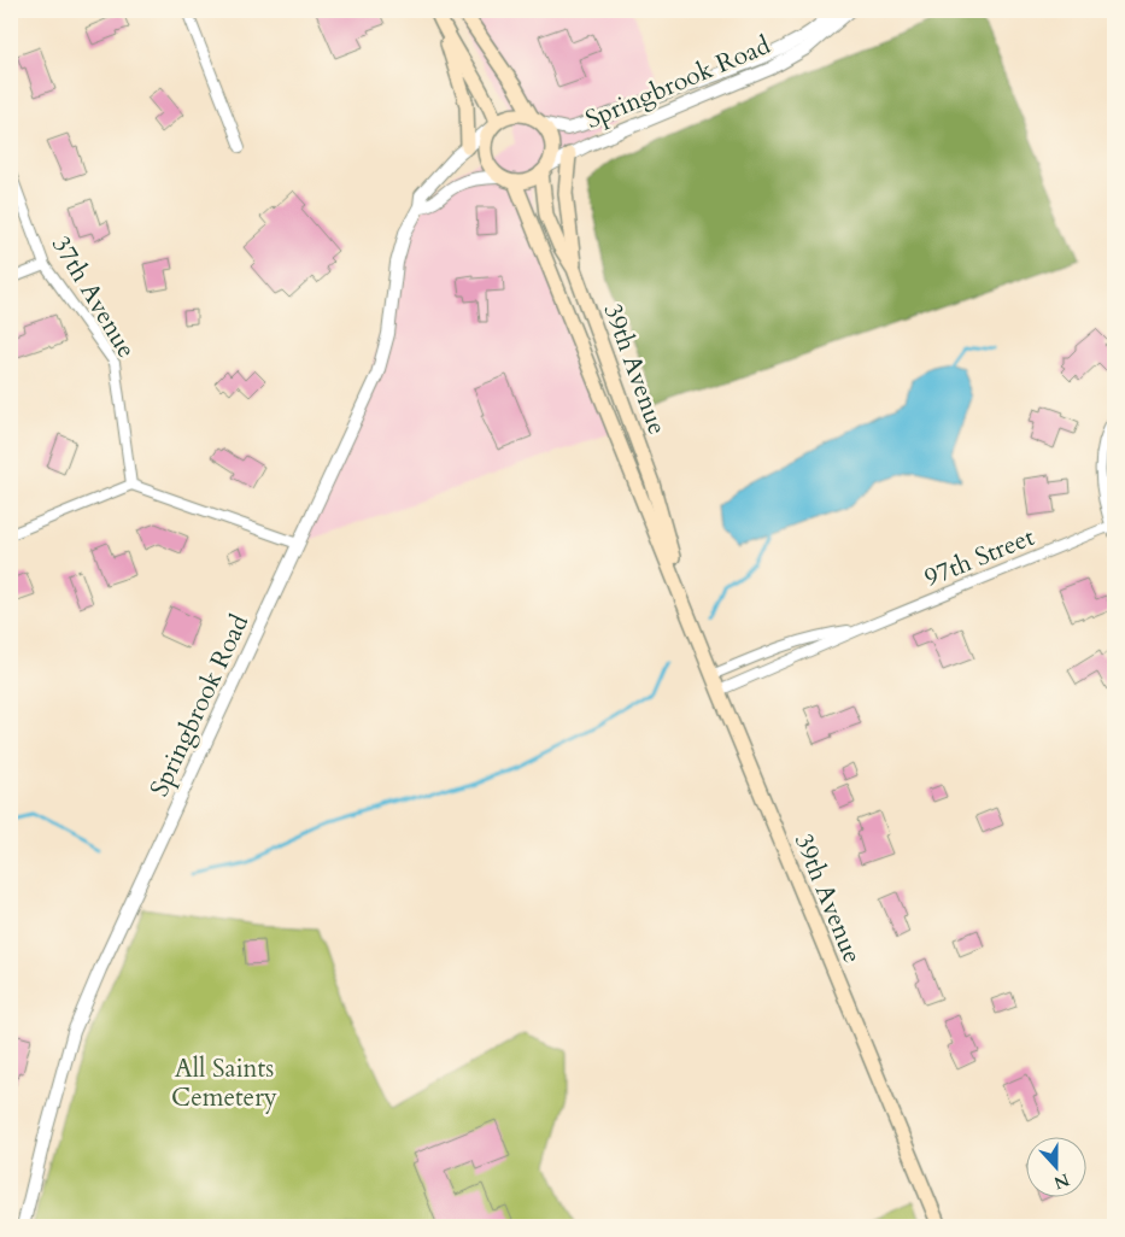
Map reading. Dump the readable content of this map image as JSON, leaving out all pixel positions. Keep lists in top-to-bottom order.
{
  "streets": {
    "main road": ["39th Avenue"],
    "street": ["Springbrook Road", "37th Avenue", "97th Street"]
  },
  "crossings": [
    ["Springbrook Road", "39th Avenue"],
    ["39th Avenue", "97th Street"]
  ],
  "parks": ["All Saints Cemetery"],
  "north": "bottom"
}
